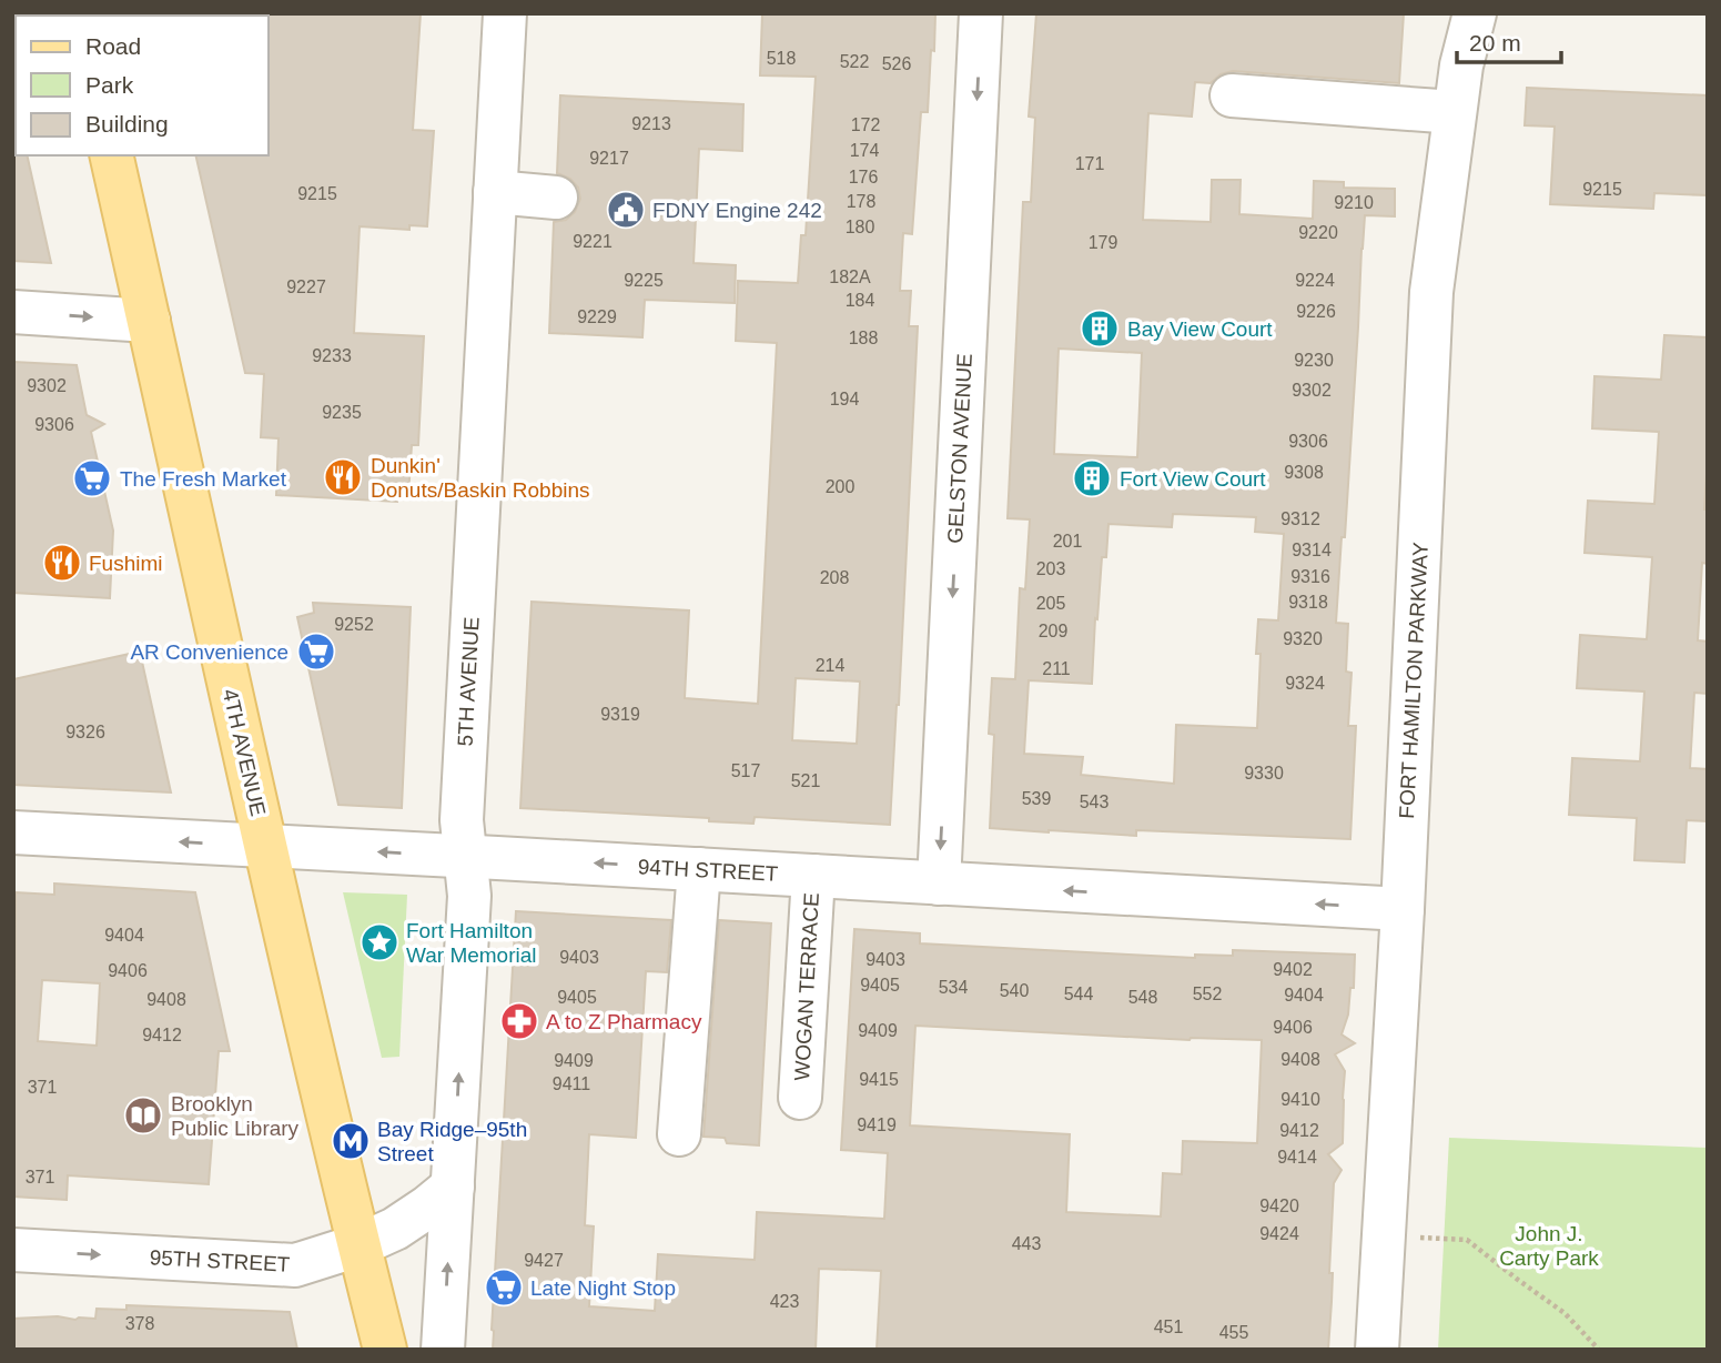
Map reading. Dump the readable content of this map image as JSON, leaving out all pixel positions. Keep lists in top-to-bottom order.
{
  "streets": {
    "main road": ["4TH AVENUE"],
    "street": [
      "GELSTON AVENUE",
      "FORT HAMILTON PARKWAY",
      "5TH AVENUE",
      "94TH STREET",
      "WOGAN TERRACE",
      "95TH STREET"
    ]
  },
  "crossings": [
    ["GELSTON AVENUE", "94TH STREET"],
    ["FORT HAMILTON PARKWAY", "94TH STREET"],
    ["5TH AVENUE", "94TH STREET"],
    ["5TH AVENUE", "95TH STREET"],
    ["4TH AVENUE", "94TH STREET"],
    ["4TH AVENUE", "95TH STREET"],
    ["94TH STREET", "WOGAN TERRACE"]
  ],
  "one_way": ["GELSTON AVENUE", "94TH STREET", "95TH STREET"],
  "parks": ["John J. Carty Park"],
  "places": {
    "public building": ["FDNY Engine 242"],
    "building": ["Bay View Court", "Fort View Court"],
    "restaurant": ["Dunkin' Donuts/Baskin Robbins", "Fushimi"],
    "supermarket": ["The Fresh Market", "AR Convenience", "Late Night Stop"],
    "place": ["Fort Hamilton War Memorial"],
    "pharmacy": ["A to Z Pharmacy"],
    "library": ["Brooklyn Public Library"],
    "metro station": ["Bay Ridge–95th Street"]
  },
  "house_numbers": [
    "518",
    "522",
    "526",
    "9213",
    "172",
    "174",
    "9217",
    "171",
    "176",
    "9215",
    "9215",
    "178",
    "9210",
    "180",
    "9220",
    "9221",
    "179",
    "182A",
    "9225",
    "9224",
    "9227",
    "184",
    "9226",
    "9229",
    "188",
    "9233",
    "9230",
    "9302",
    "9302",
    "194",
    "9235",
    "9306",
    "9306",
    "9308",
    "200",
    "9312",
    "201",
    "9314",
    "203",
    "9316",
    "208",
    "9318",
    "205",
    "9252",
    "209",
    "9320",
    "214",
    "211",
    "9324",
    "9319",
    "9326",
    "517",
    "9330",
    "521",
    "539",
    "543",
    "9404",
    "9403",
    "9403",
    "9402",
    "9406",
    "9405",
    "534",
    "540",
    "544",
    "552",
    "9404",
    "9405",
    "548",
    "9408",
    "9406",
    "9409",
    "9412",
    "9408",
    "9409",
    "9415",
    "9411",
    "371",
    "9410",
    "9419",
    "9412",
    "9414",
    "371",
    "9420",
    "9424",
    "443",
    "9427",
    "423",
    "378",
    "451",
    "455"
  ],
  "legend": ["Road", "Park", "Building"],
  "scale_bar": "20 m"
}
